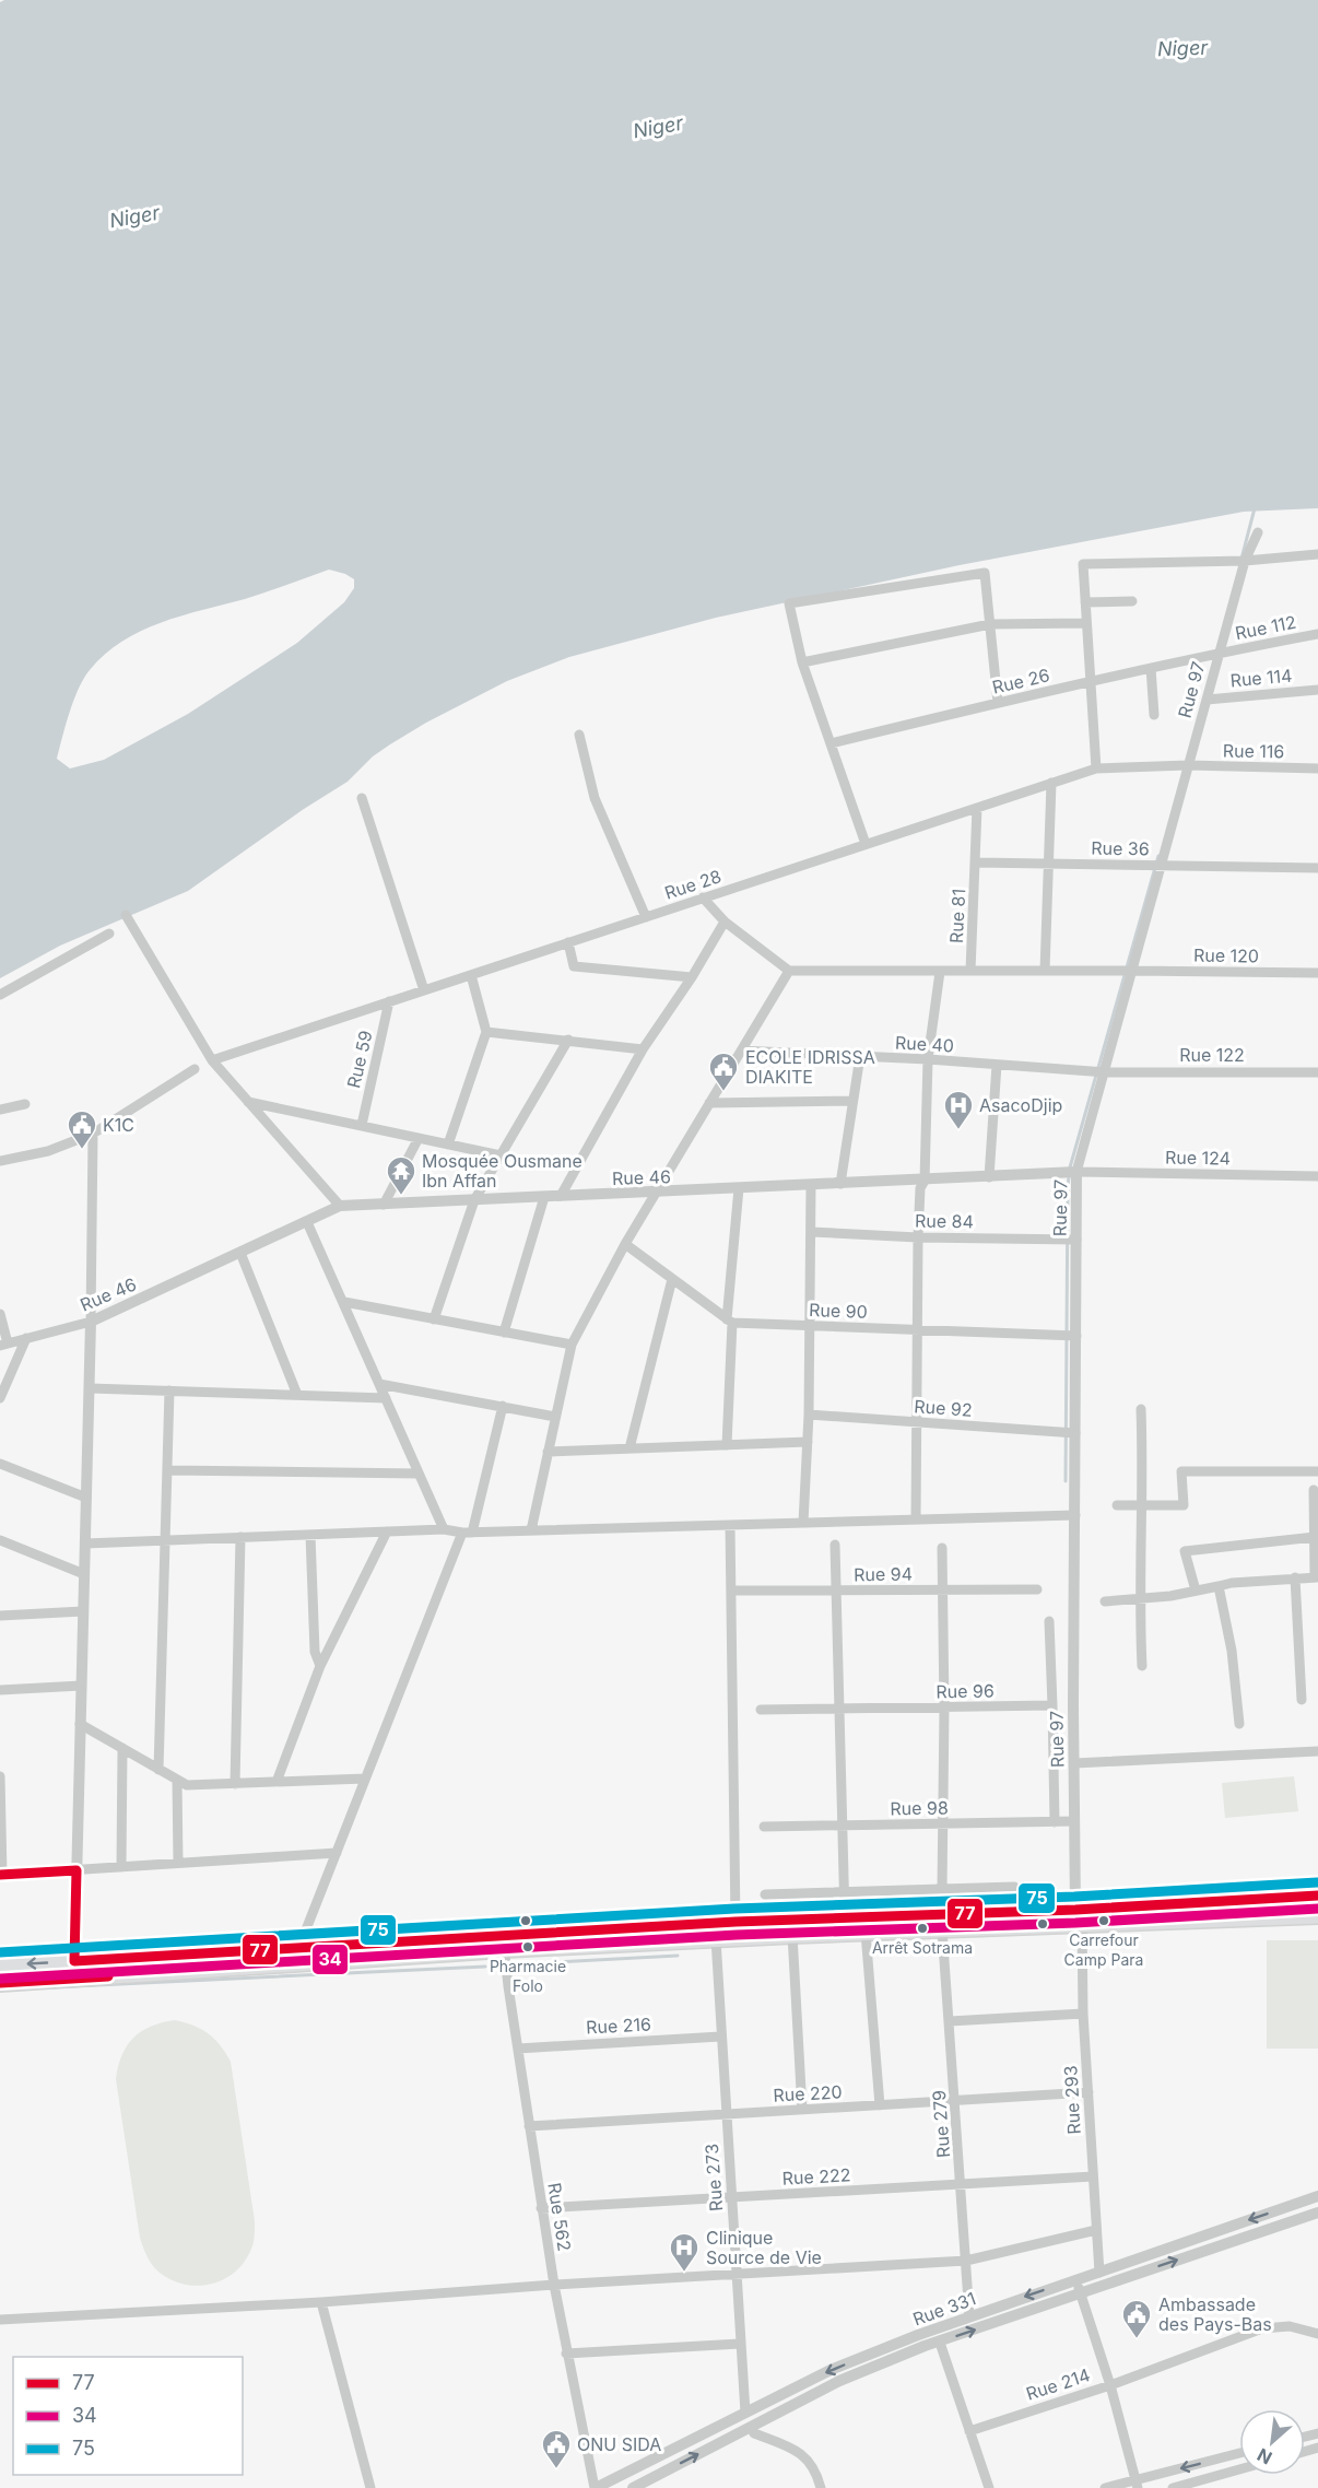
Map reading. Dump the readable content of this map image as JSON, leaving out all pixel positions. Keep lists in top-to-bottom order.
{
  "streets": {
    "street": [
      "Rue 112",
      "Rue 114",
      "Rue 26",
      "Rue 97",
      "Rue 116",
      "Rue 36",
      "Rue 28",
      "Rue 81",
      "Rue 120",
      "Rue 40",
      "Rue 122",
      "Rue 59",
      "Rue 124",
      "Rue 46",
      "Rue 84",
      "Rue 90",
      "Rue 92",
      "Rue 94",
      "Rue 96",
      "Rue 98",
      "Rue 216",
      "Rue 220",
      "Rue 293",
      "Rue 279",
      "Rue 222",
      "Rue 273",
      "Rue 562",
      "Rue 331",
      "Rue 214"
    ]
  },
  "crossings": [
    ["Rue 112", "Rue 26"],
    ["Rue 112", "Rue 97"],
    ["Rue 114", "Rue 97"],
    ["Rue 26", "Rue 97"],
    ["Rue 97", "Rue 116"],
    ["Rue 97", "Rue 36"],
    ["Rue 97", "Rue 28"],
    ["Rue 97", "Rue 120"],
    ["Rue 97", "Rue 40"],
    ["Rue 97", "Rue 122"],
    ["Rue 97", "Rue 124"],
    ["Rue 97", "Rue 46"],
    ["Rue 97", "Rue 84"],
    ["Rue 97", "Rue 90"],
    ["Rue 97", "Rue 92"],
    ["Rue 97", "Rue 98"],
    ["Rue 116", "Rue 28"],
    ["Rue 36", "Rue 81"],
    ["Rue 28", "Rue 59"],
    ["Rue 81", "Rue 120"],
    ["Rue 40", "Rue 122"],
    ["Rue 124", "Rue 46"],
    ["Rue 216", "Rue 273"],
    ["Rue 216", "Rue 562"],
    ["Rue 220", "Rue 293"],
    ["Rue 220", "Rue 279"],
    ["Rue 220", "Rue 273"],
    ["Rue 220", "Rue 562"],
    ["Rue 293", "Rue 222"],
    ["Rue 293", "Rue 331"],
    ["Rue 279", "Rue 222"],
    ["Rue 279", "Rue 331"],
    ["Rue 222", "Rue 273"],
    ["Rue 222", "Rue 562"],
    ["Rue 273", "Rue 331"],
    ["Rue 562", "Rue 331"]
  ],
  "water": ["Niger"],
  "places": {
    "public building": [
      "ECOLE IDRISSA DIAKITE",
      "K1C",
      "Ambassade des Pays-Bas",
      "ONU SIDA"
    ],
    "hospital": ["AsacoDjip", "Clinique Source de Vie"],
    "temple": ["Mosquée Ousmane Ibn Affan"],
    "other": ["Carrefour Camp Para", "Arrêt Sotrama", "Pharmacie Folo"]
  },
  "lines": ["transit line 77", "transit line 75", "transit line 34"],
  "legend": ["77", "34", "75"],
  "north": "bottom left"
}
